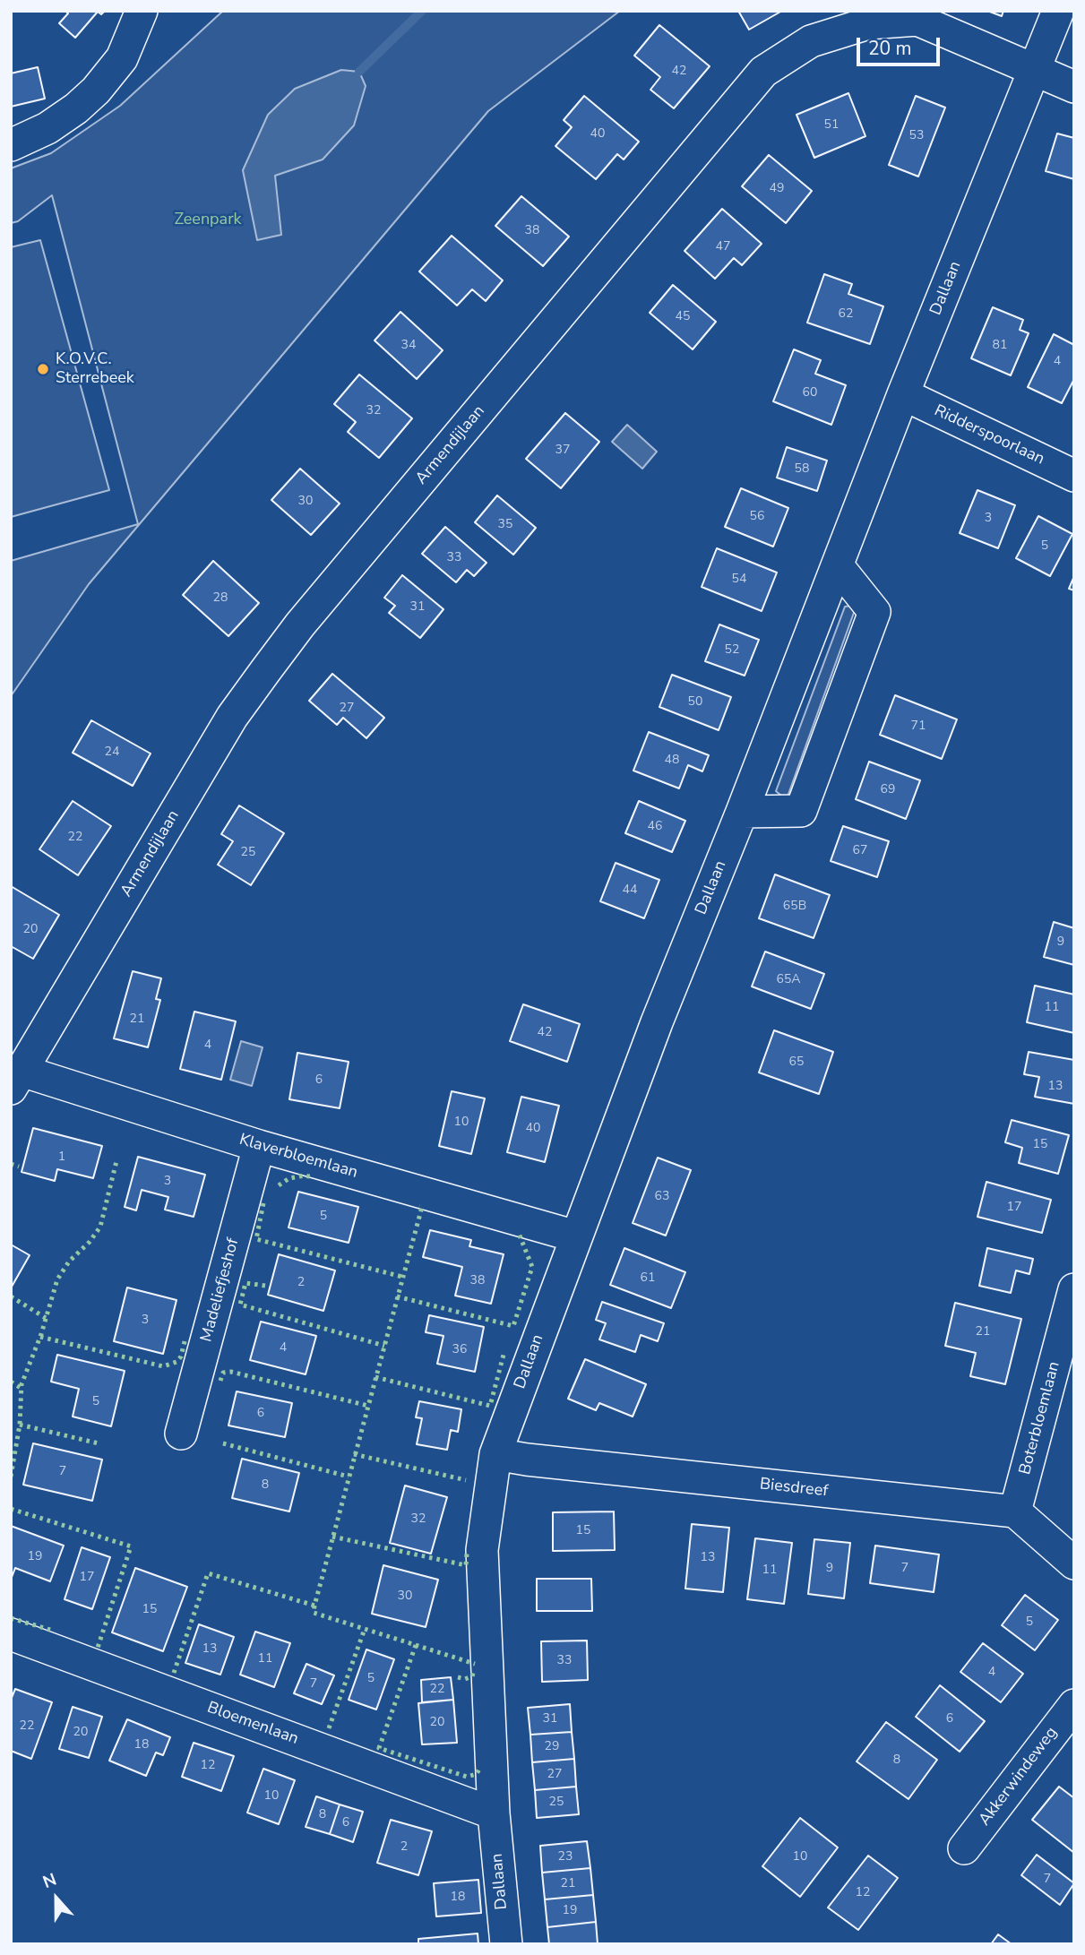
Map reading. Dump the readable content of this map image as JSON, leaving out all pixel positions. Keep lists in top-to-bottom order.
{
  "streets": {
    "street": [
      "Dallaan",
      "Ridderspoorlaan",
      "Armendijlaan",
      "Klaverbloemlaan",
      "Madeliefjeshof",
      "Boterbloemlaan",
      "Biesdreef",
      "Bloemenlaan",
      "Akkerwindeweg"
    ]
  },
  "crossings": [
    ["Dallaan", "Ridderspoorlaan"],
    ["Dallaan", "Armendijlaan"],
    ["Dallaan", "Klaverbloemlaan"],
    ["Dallaan", "Biesdreef"],
    ["Dallaan", "Bloemenlaan"],
    ["Armendijlaan", "Klaverbloemlaan"],
    ["Klaverbloemlaan", "Madeliefjeshof"],
    ["Boterbloemlaan", "Biesdreef"]
  ],
  "parks": ["Zeenpark"],
  "places": ["K.O.V.C. Sterrebeek"],
  "house_numbers": [
    "42",
    "51",
    "40",
    "53",
    "49",
    "38",
    "47",
    "62",
    "45",
    "34",
    "81",
    "4",
    "60",
    "32",
    "37",
    "58",
    "30",
    "56",
    "3",
    "35",
    "5",
    "33",
    "54",
    "28",
    "31",
    "52",
    "50",
    "27",
    "71",
    "24",
    "48",
    "69",
    "46",
    "22",
    "67",
    "25",
    "44",
    "65B",
    "20",
    "9",
    "65A",
    "11",
    "21",
    "42",
    "4",
    "65",
    "6",
    "13",
    "10",
    "40",
    "15",
    "1",
    "3",
    "63",
    "17",
    "5",
    "61",
    "38",
    "2",
    "3",
    "21",
    "4",
    "36",
    "5",
    "6",
    "7",
    "8",
    "32",
    "15",
    "19",
    "13",
    "9",
    "7",
    "11",
    "17",
    "30",
    "15",
    "5",
    "13",
    "11",
    "33",
    "4",
    "5",
    "7",
    "22",
    "31",
    "6",
    "20",
    "22",
    "20",
    "18",
    "29",
    "8",
    "12",
    "27",
    "10",
    "25",
    "8",
    "6",
    "2",
    "23",
    "10",
    "7",
    "21",
    "12",
    "18",
    "19"
  ],
  "scale_bar": "20 m",
  "north": "top"
}
